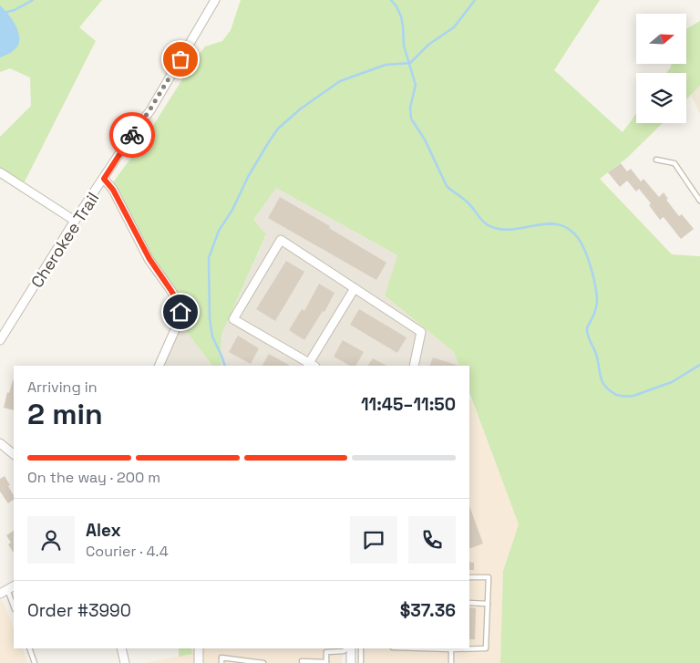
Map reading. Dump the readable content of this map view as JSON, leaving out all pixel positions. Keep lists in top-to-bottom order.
{
  "streets": {
    "street": ["Cherokee Trail"]
  },
  "north": "right",
  "page": {
    "heading": ["2 min", "Arriving in", "11:45–11:50"],
    "panel": [
      "Alex",
      "Courier · 4.4",
      "Order #3990",
      "$37.36"
    ],
    "bar": "On the way · 200 m"
  }
}
